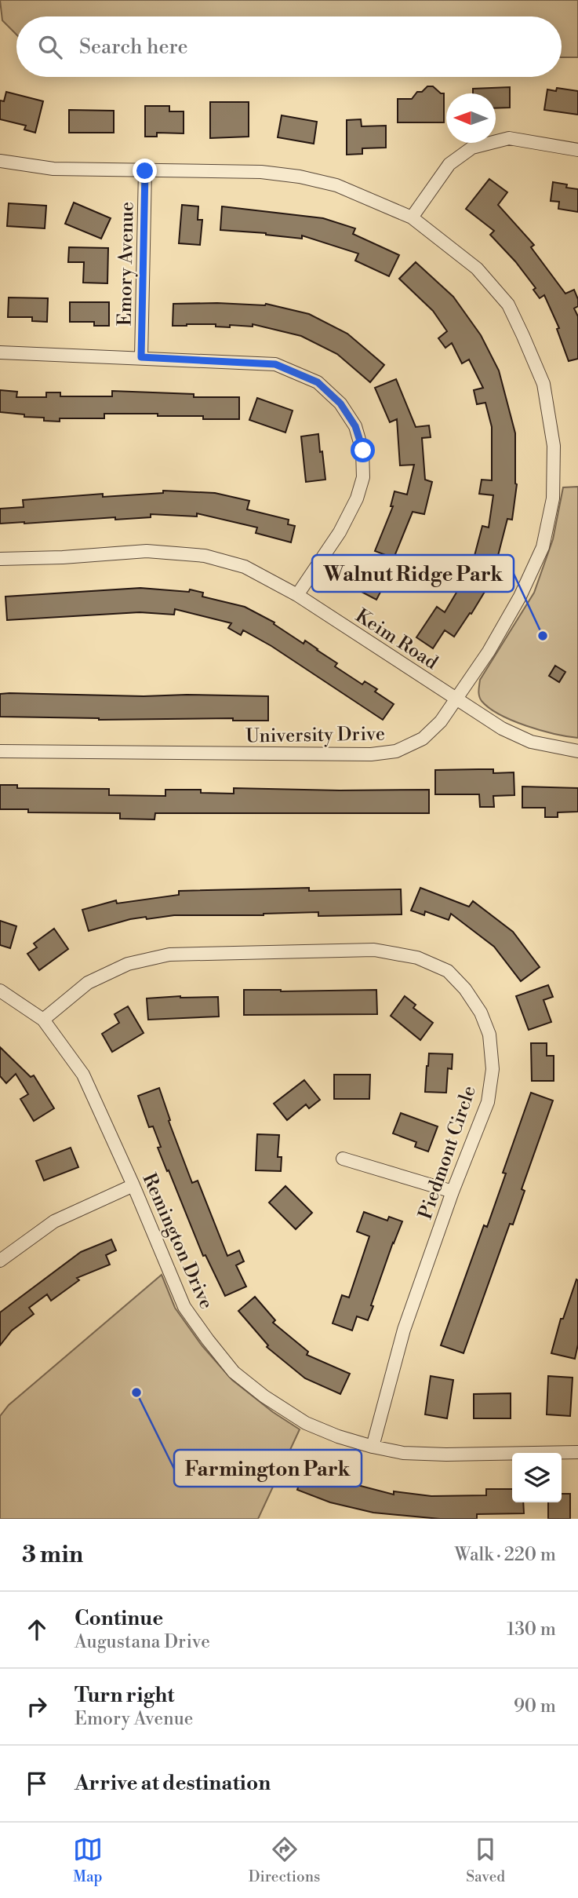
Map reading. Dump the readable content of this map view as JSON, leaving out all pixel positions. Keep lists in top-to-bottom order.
{
  "streets": {
    "street": [
      "Emory Avenue",
      "Keim Road",
      "University Drive",
      "Piedmont Circle",
      "Remington Drive"
    ]
  },
  "crossings": [
    ["Emory Avenue", "University Drive"],
    ["Keim Road", "University Drive"],
    ["Piedmont Circle", "Remington Drive"]
  ],
  "places": ["Walnut Ridge Park", "Farmington Park"],
  "north": "left",
  "page": {
    "search": "Search here",
    "heading": ["3 min", "Walk · 220 m"],
    "list": [
      ["Continue", "Augustana Drive", "130 m"],
      ["Turn right", "Emory Avenue", "90 m"],
      "Arrive at destination"
    ],
    "nav": ["Map", "Directions", "Saved"]
  }
}
